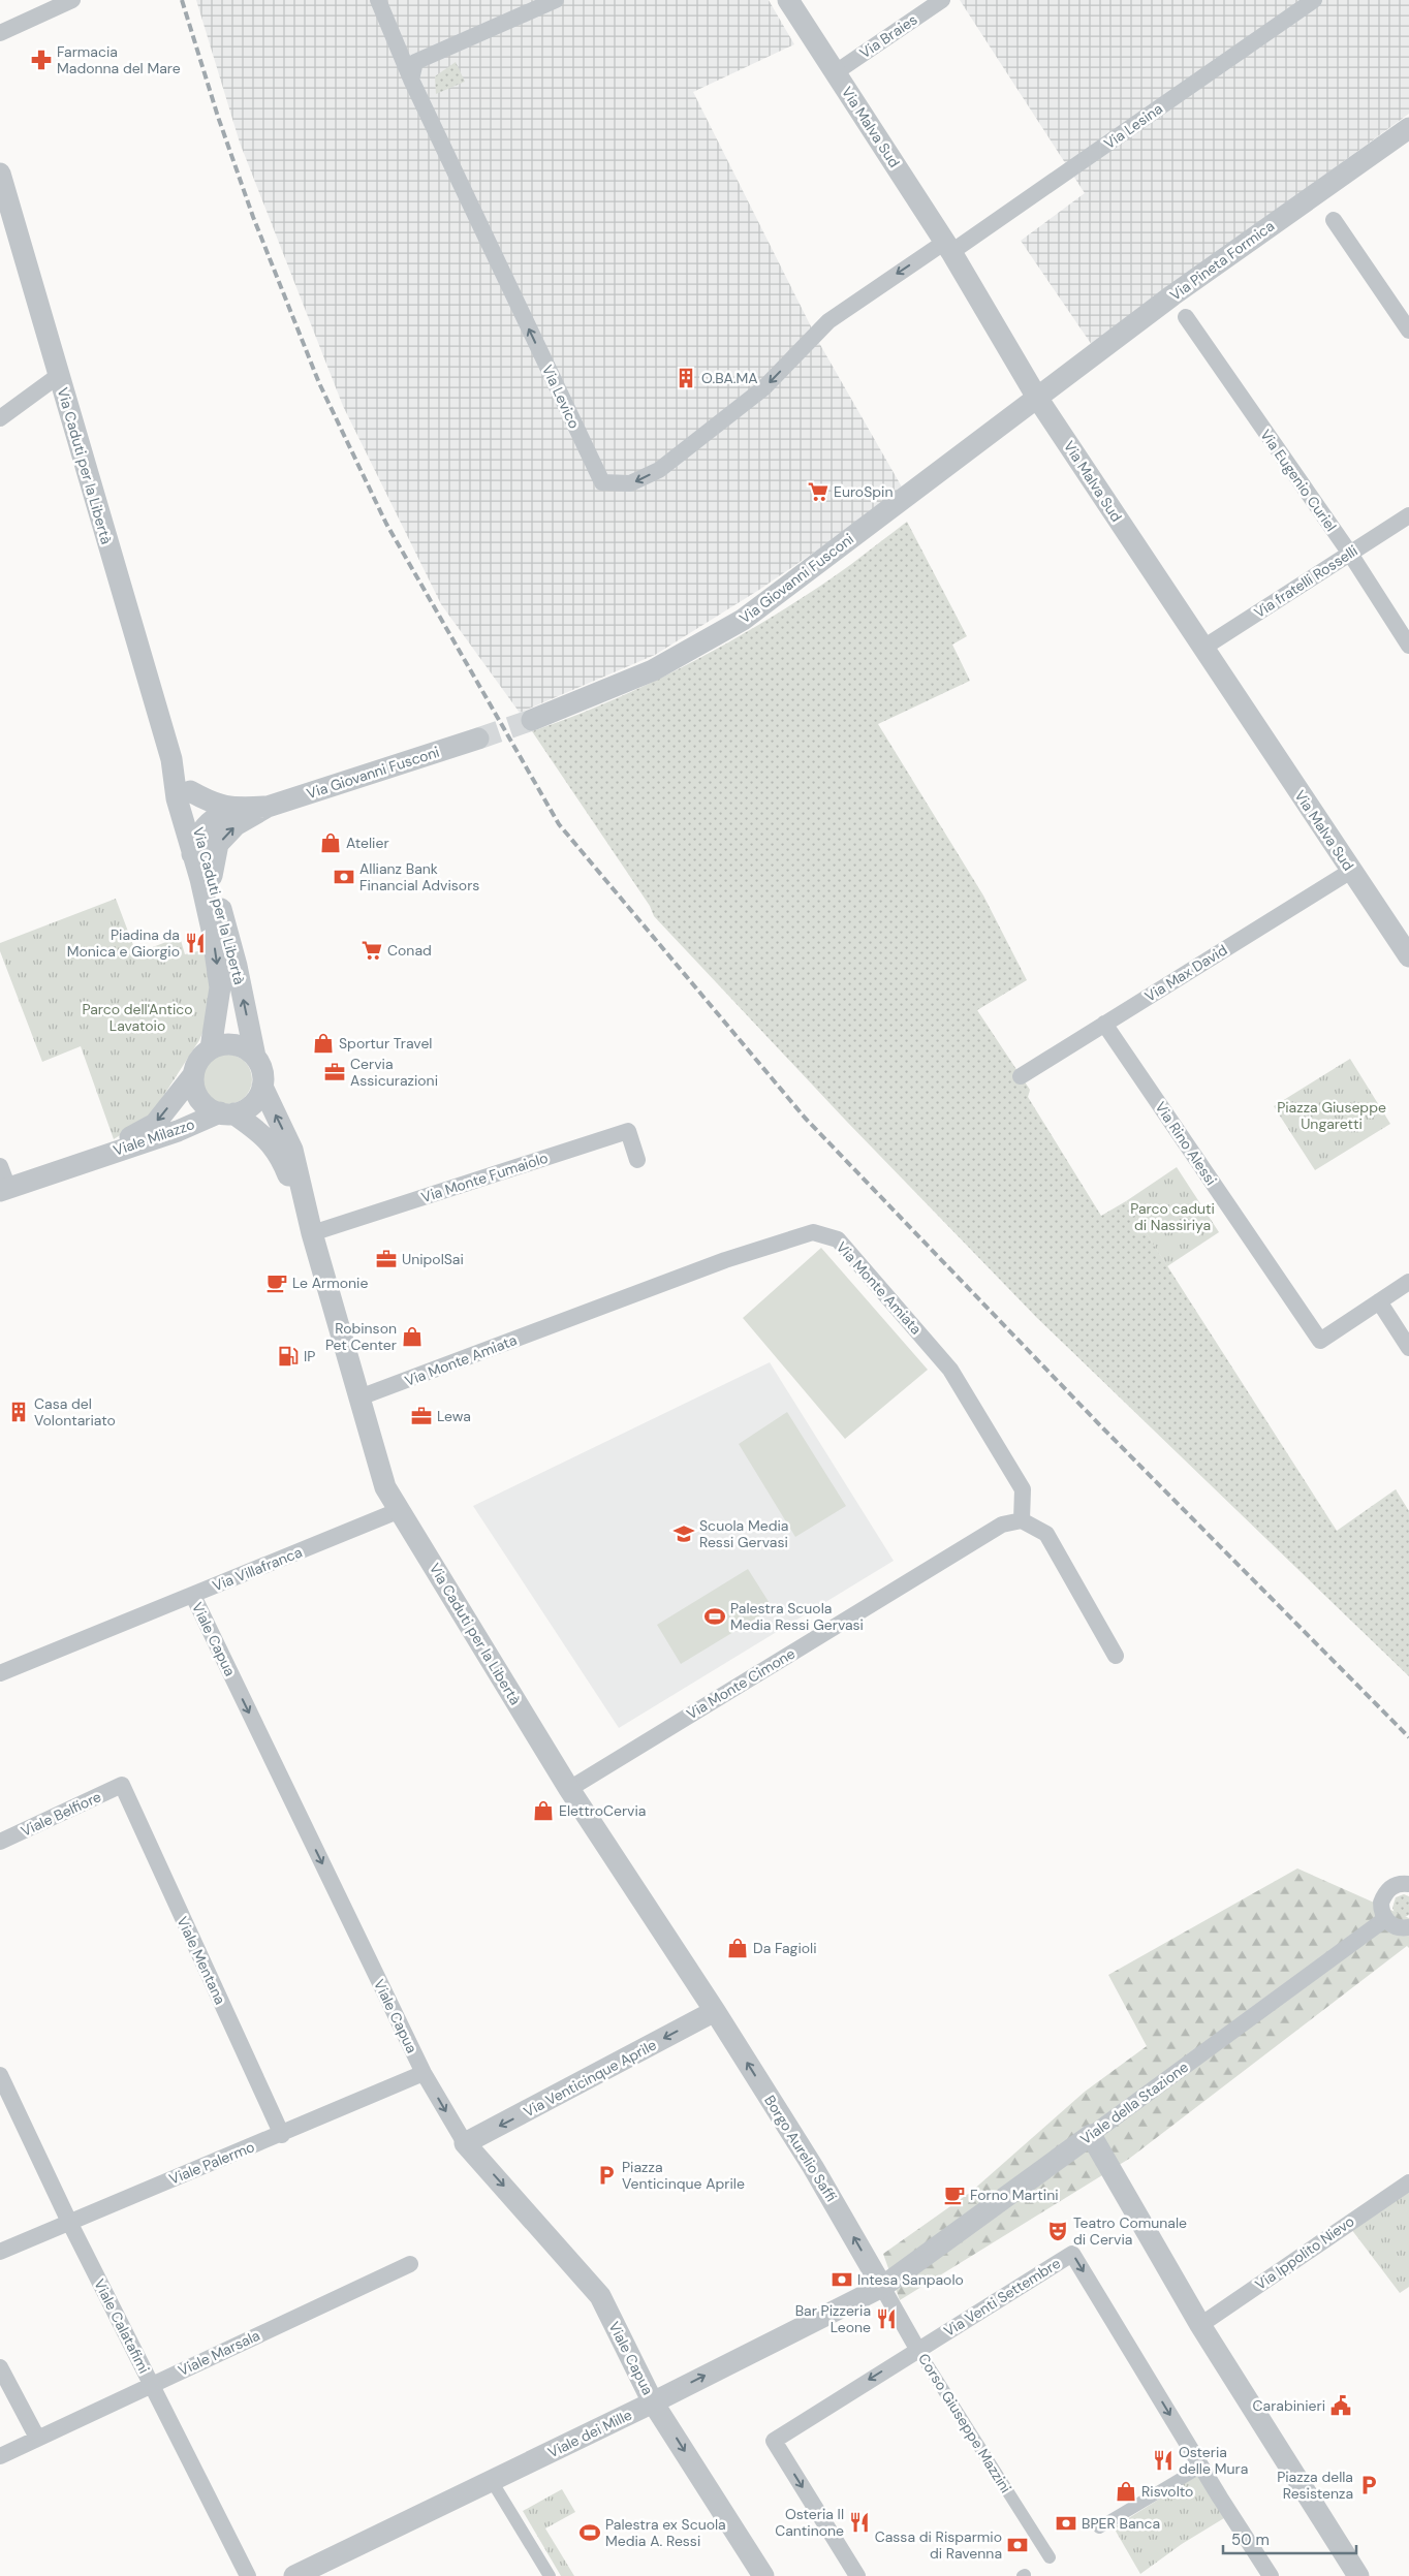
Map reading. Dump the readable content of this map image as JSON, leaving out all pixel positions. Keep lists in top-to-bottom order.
{
  "streets": {
    "street": [
      "Via Braies",
      "Via Lesina",
      "Via Malva Sud",
      "Via Pineta Formica",
      "Via Levico",
      "Via Caduti per la Libertà",
      "Via Eugenio Curiel",
      "Via Giovanni Fusconi",
      "Via fratelli Rosselli",
      "Via Max David",
      "Viale Milazzo",
      "Via Rino Alessi",
      "Via Monte Fumaiolo",
      "Via Monte Amiata",
      "Via Villafranca",
      "Viale Capua",
      "Via Monte Cimone",
      "Viale Belfiore",
      "Viale Mentana",
      "Via Venticinque Aprile",
      "Viale della Stazione",
      "Borgo Aurelio Saffi",
      "Viale Palermo",
      "Via Ippolito Nievo",
      "Via Venti Settembre",
      "Viale Calatafimi",
      "Viale Marsala",
      "Corso Giuseppe Mazzini",
      "Viale dei Mille"
    ]
  },
  "crossings": [
    ["Via Braies", "Via Malva Sud"],
    ["Via Lesina", "Via Malva Sud"],
    ["Via Lesina", "Via Levico"],
    ["Via Malva Sud", "Via Pineta Formica"],
    ["Via Malva Sud", "Via Levico"],
    ["Via Malva Sud", "Via Giovanni Fusconi"],
    ["Via Malva Sud", "Via fratelli Rosselli"],
    ["Via Malva Sud", "Via Max David"],
    ["Via Pineta Formica", "Via Giovanni Fusconi"],
    ["Via Caduti per la Libertà", "Via Giovanni Fusconi"],
    ["Via Caduti per la Libertà", "Viale Milazzo"],
    ["Via Caduti per la Libertà", "Via Monte Fumaiolo"],
    ["Via Caduti per la Libertà", "Via Monte Amiata"],
    ["Via Caduti per la Libertà", "Via Villafranca"],
    ["Via Caduti per la Libertà", "Via Monte Cimone"],
    ["Via Caduti per la Libertà", "Via Venticinque Aprile"],
    ["Via Caduti per la Libertà", "Borgo Aurelio Saffi"],
    ["Via Eugenio Curiel", "Via fratelli Rosselli"],
    ["Via Max David", "Via Rino Alessi"],
    ["Via Monte Amiata", "Via Monte Cimone"],
    ["Via Villafranca", "Viale Capua"],
    ["Viale Capua", "Via Venticinque Aprile"],
    ["Viale Capua", "Viale Palermo"],
    ["Viale Capua", "Viale dei Mille"],
    ["Viale Belfiore", "Viale Mentana"],
    ["Viale Mentana", "Viale Palermo"],
    ["Via Venticinque Aprile", "Borgo Aurelio Saffi"],
    ["Viale della Stazione", "Borgo Aurelio Saffi"],
    ["Viale della Stazione", "Corso Giuseppe Mazzini"],
    ["Viale della Stazione", "Viale dei Mille"],
    ["Borgo Aurelio Saffi", "Corso Giuseppe Mazzini"],
    ["Borgo Aurelio Saffi", "Viale dei Mille"],
    ["Viale Palermo", "Viale Calatafimi"],
    ["Via Venti Settembre", "Corso Giuseppe Mazzini"],
    ["Viale Calatafimi", "Viale Marsala"],
    ["Corso Giuseppe Mazzini", "Viale dei Mille"]
  ],
  "one_way": [
    "Viale Capua",
    "Via Venticinque Aprile",
    "Borgo Aurelio Saffi",
    "Viale dei Mille"
  ],
  "parks": ["Parco dell'Antico Lavatoio", "Piazza Giuseppe Ungaretti", "Parco caduti di Nassiriya"],
  "places": {
    "pharmacy": ["Farmacia Madonna del Mare"],
    "building": ["O.BA.MA", "Casa del Volontariato"],
    "supermarket": ["EuroSpin", "Conad"],
    "shop": [
      "Atelier",
      "Sportur Travel",
      "Robinson Pet Center",
      "ElettroCervia",
      "Da Fagioli",
      "Risvolto"
    ],
    "bank": [
      "Allianz Bank Financial Advisors",
      "Intesa Sanpaolo",
      "BPER Banca",
      "Cassa di Risparmio di Ravenna"
    ],
    "restaurant": [
      "Piadina da Monica e Giorgio",
      "Bar Pizzeria Leone",
      "Osteria delle Mura",
      "Osteria Il Cantinone"
    ],
    "office": ["Cervia Assicurazioni", "UnipolSai", "Lewa"],
    "cafe": ["Le Armonie", "Forno Martini"],
    "fuel station": ["IP"],
    "school or university": ["Scuola Media Ressi Gervasi"],
    "sports": ["Palestra Scuola Media Ressi Gervasi", "Palestra ex Scuola Media A. Ressi"],
    "parking": ["Piazza Venticinque Aprile", "Piazza della Resistenza"],
    "theatre": ["Teatro Comunale di Cervia"],
    "public building": ["Carabinieri"]
  },
  "scale_bar": "50 m"
}
